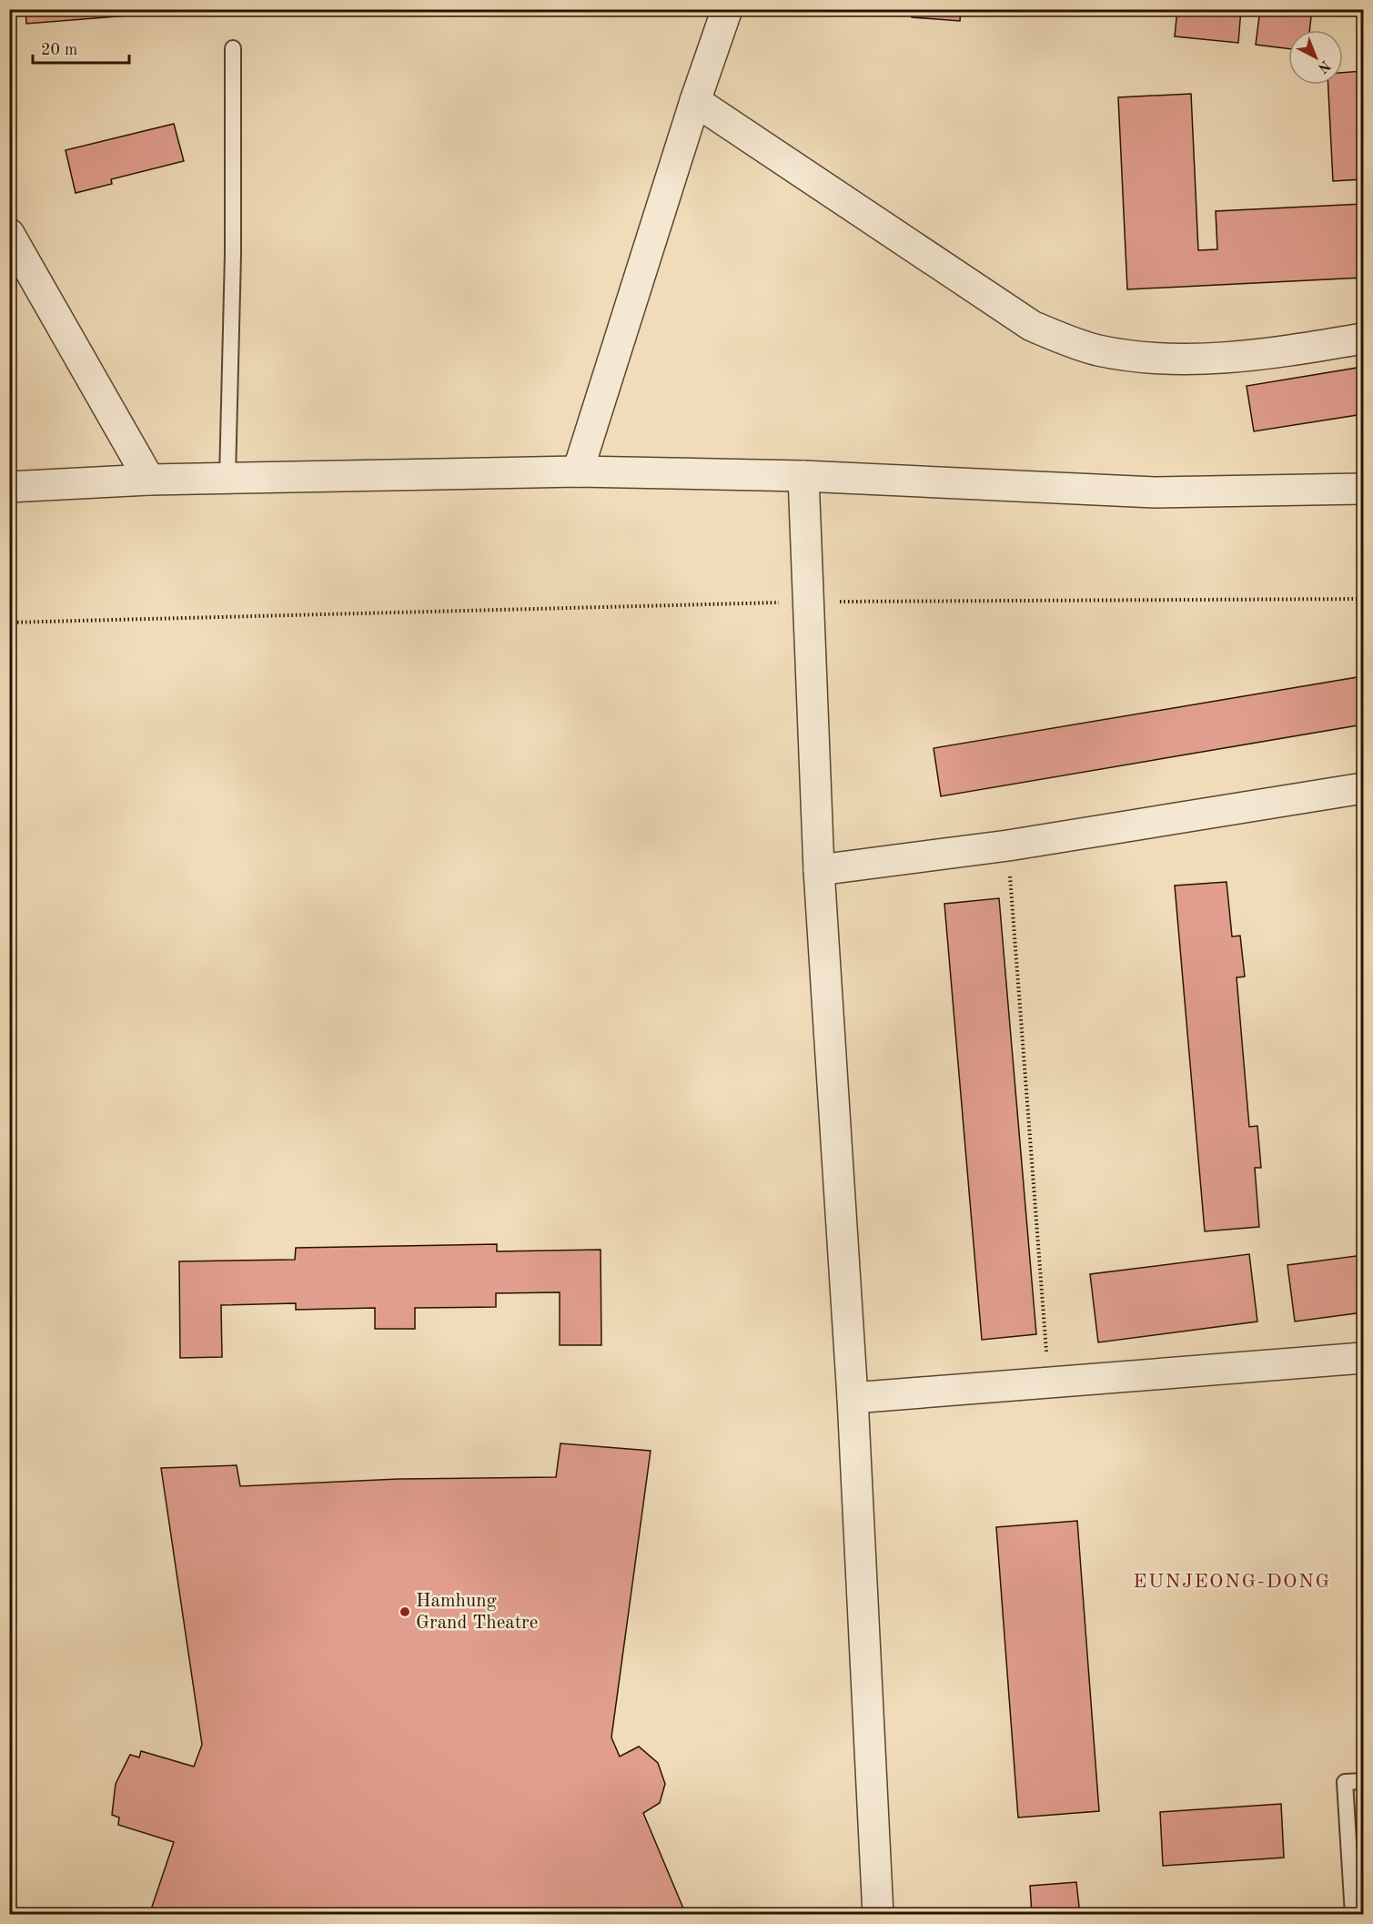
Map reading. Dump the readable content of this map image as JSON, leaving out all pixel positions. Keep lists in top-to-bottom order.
{
  "districts": ["EUNJEONG-DONG"],
  "places": ["Hamhung Grand Theatre"],
  "scale_bar": "20 m",
  "north": "bottom right"
}
